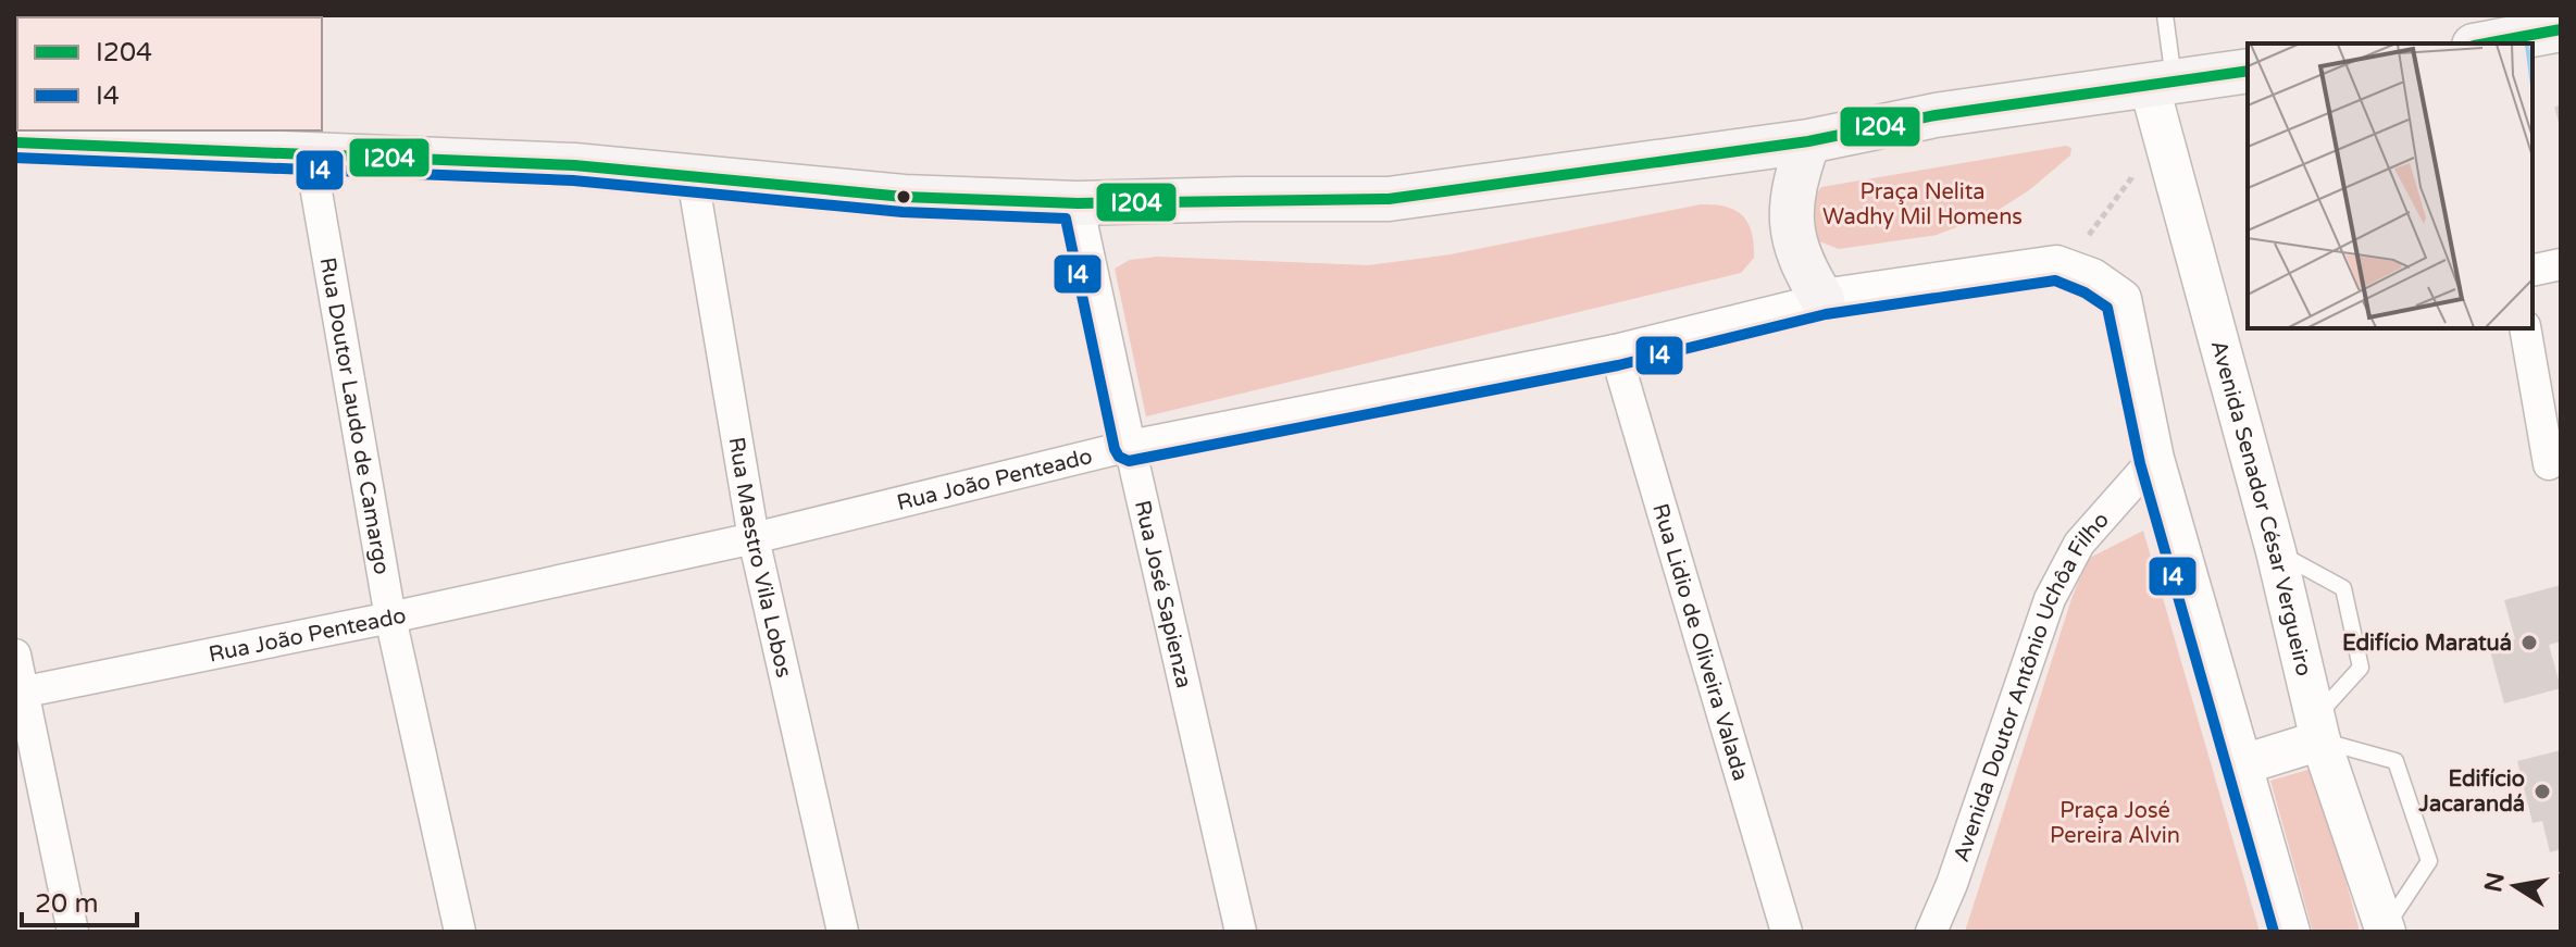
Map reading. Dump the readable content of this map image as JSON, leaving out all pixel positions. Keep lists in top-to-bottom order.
{
  "streets": {
    "street": [
      "Rua Doutor Laudo de Camargo",
      "Rua João Penteado",
      "Avenida Senador César Vergueiro",
      "Rua Maestro Vila Lobos",
      "Rua José Sapienza",
      "Rua Lidio de Oliveira Valada",
      "Avenida Doutor Antônio Uchôa Filho"
    ]
  },
  "crossings": [
    ["Rua Doutor Laudo de Camargo", "Rua João Penteado"],
    ["Rua João Penteado", "Rua Maestro Vila Lobos"],
    ["Rua João Penteado", "Rua José Sapienza"],
    ["Rua João Penteado", "Rua Lidio de Oliveira Valada"]
  ],
  "parks": ["Praça Nelita Wadhy Mil Homens", "Praça José Pereira Alvin"],
  "places": ["Edifício Maratuá", "Edifício Jacarandá"],
  "lines": ["transit line I204", "transit line I4"],
  "legend": ["I204", "I4"],
  "scale_bar": "20 m",
  "north": "left"
}
